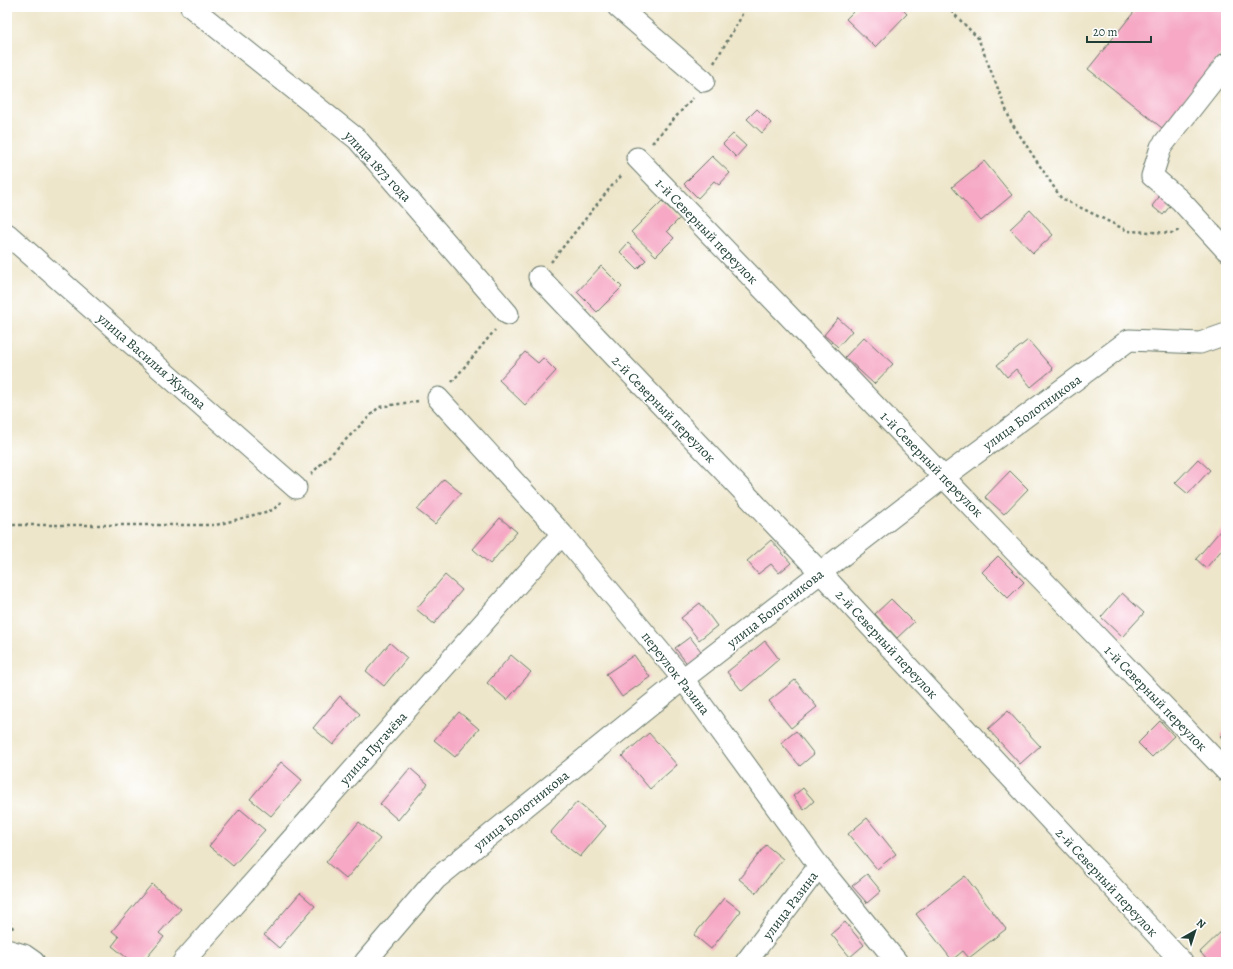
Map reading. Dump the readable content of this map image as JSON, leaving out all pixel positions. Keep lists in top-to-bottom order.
{
  "streets": {
    "street": [
      "улица 1873 года",
      "1-й Северный переулок",
      "улица Василия Жукова",
      "2-й Северный переулок",
      "улица Болотникова",
      "переулок Разина",
      "улица Пугачёва",
      "улица Разина"
    ]
  },
  "crossings": [
    ["1-й Северный переулок", "улица Болотникова"],
    ["2-й Северный переулок", "улица Болотникова"],
    ["улица Болотникова", "переулок Разина"],
    ["переулок Разина", "улица Пугачёва"],
    ["переулок Разина", "улица Разина"]
  ],
  "scale_bar": "20 m",
  "north": "top right"
}
